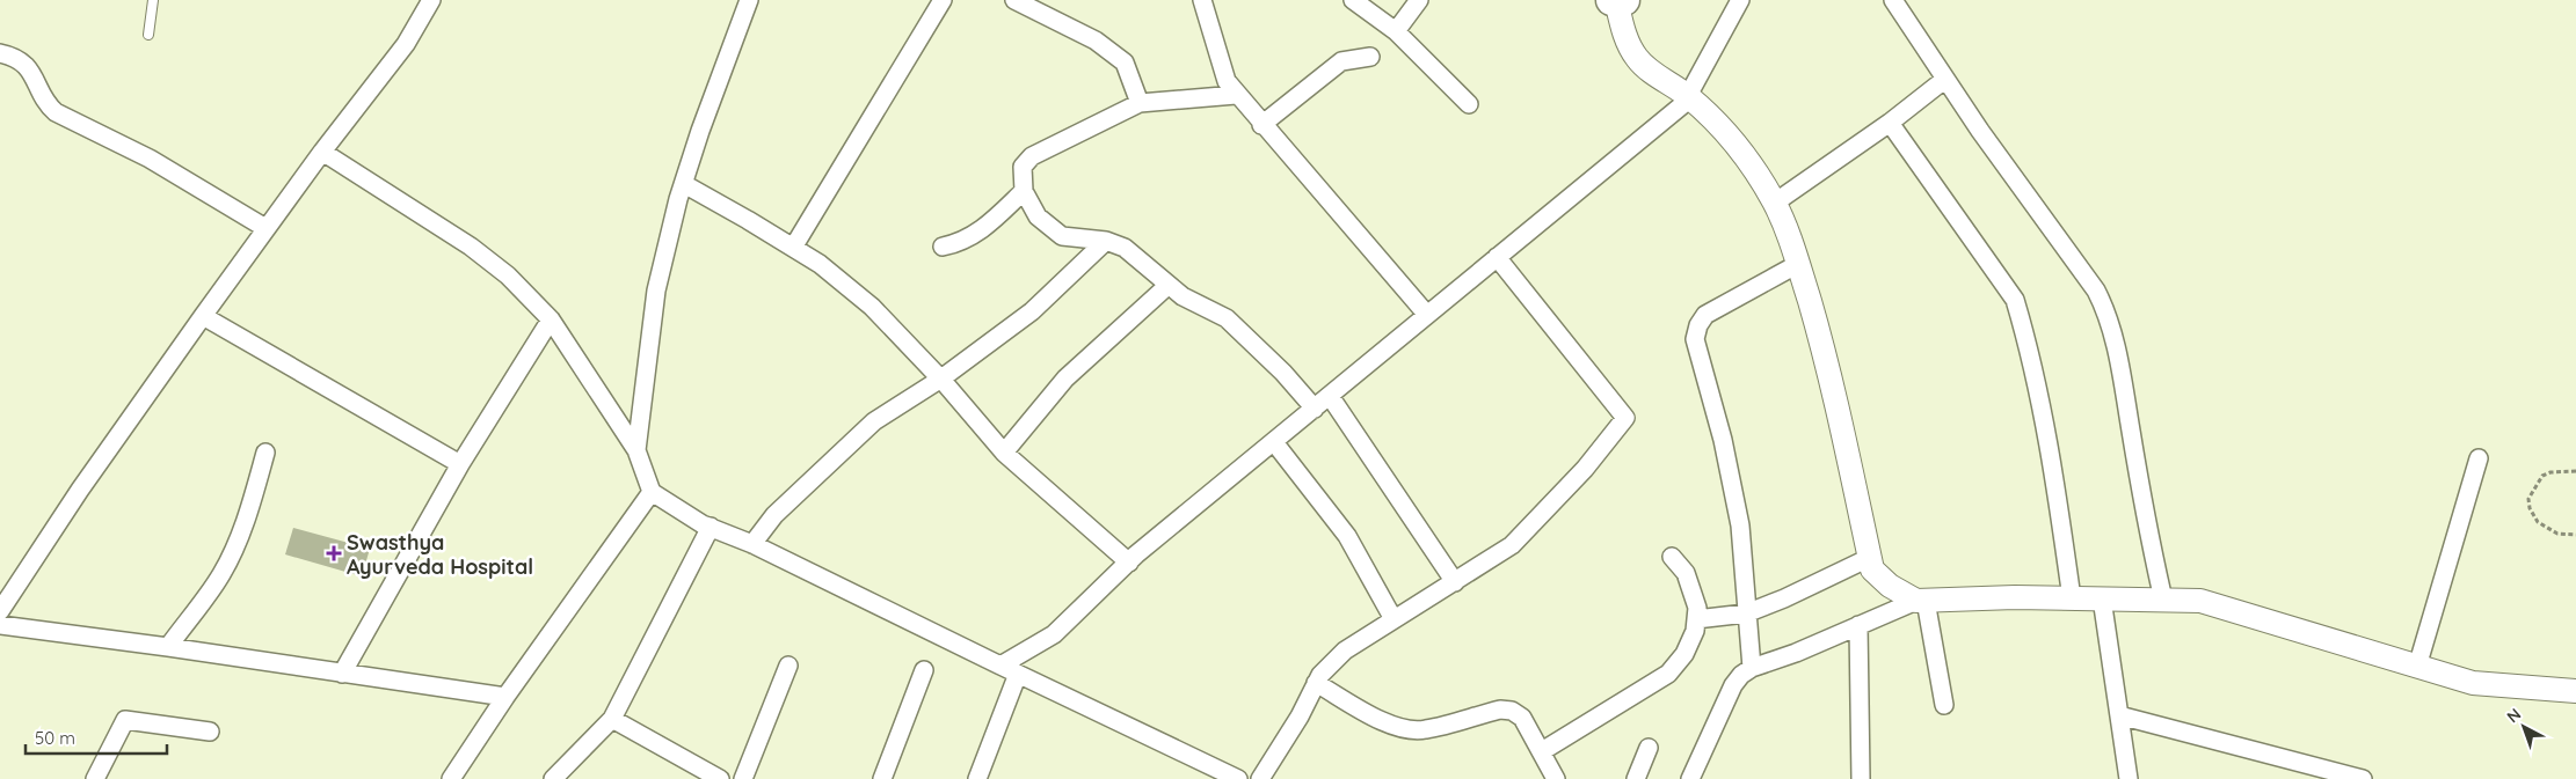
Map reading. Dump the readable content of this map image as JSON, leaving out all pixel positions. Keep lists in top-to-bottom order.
{
  "places": {
    "health": ["Swasthya Ayurveda Hospital"]
  },
  "scale_bar": "50 m",
  "north": "top left"
}
